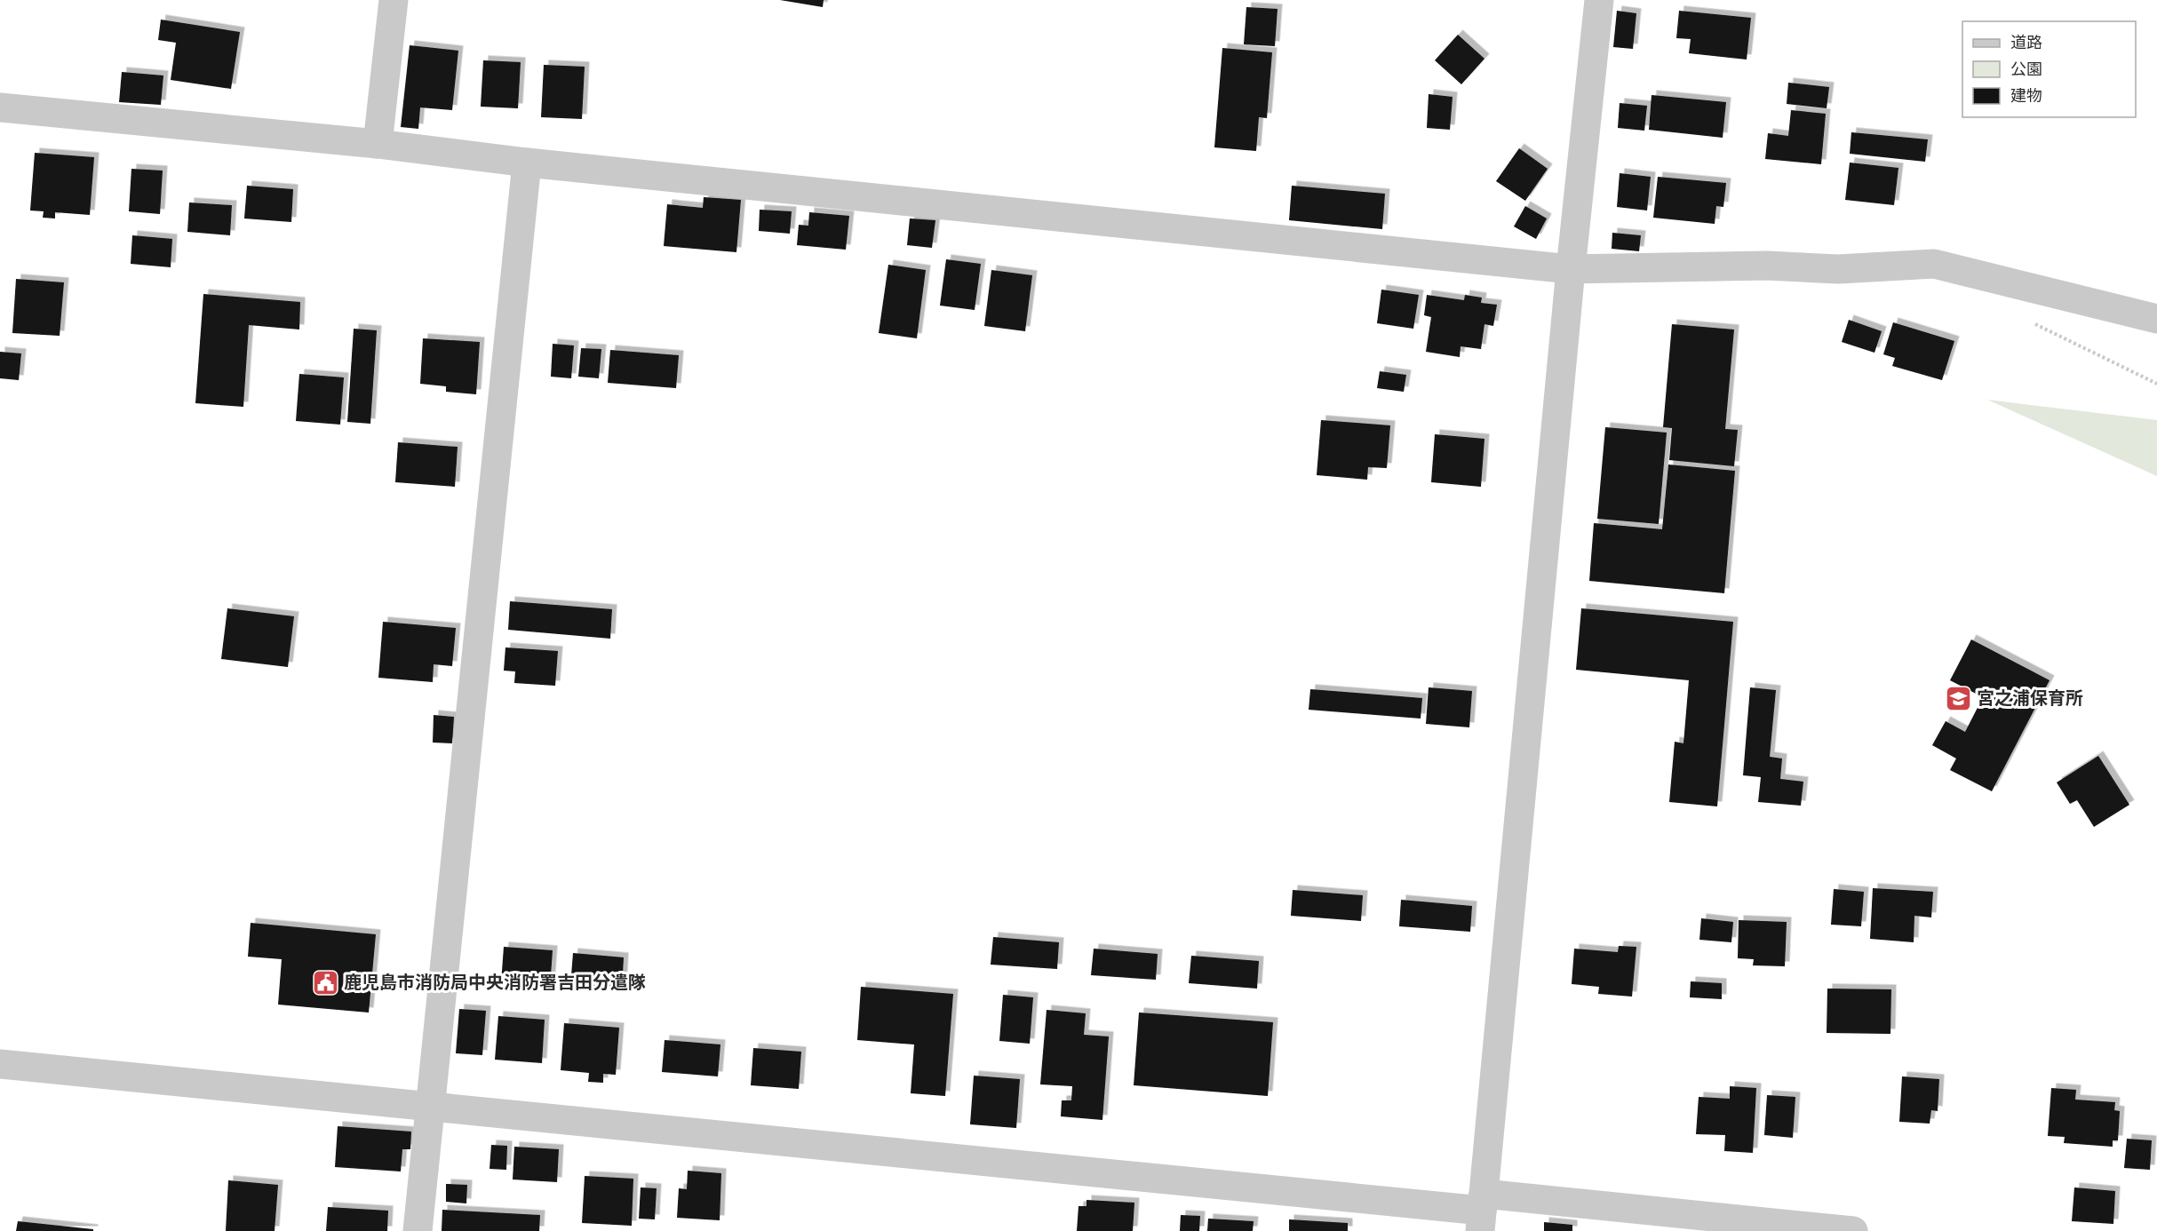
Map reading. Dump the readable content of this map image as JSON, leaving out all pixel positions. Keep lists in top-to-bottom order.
{
  "places": {
    "school or university": ["宮之浦保育所"],
    "public building": ["鹿児島市消防局中央消防署吉田分遣隊"]
  },
  "legend": ["道路", "公園", "建物"]
}
